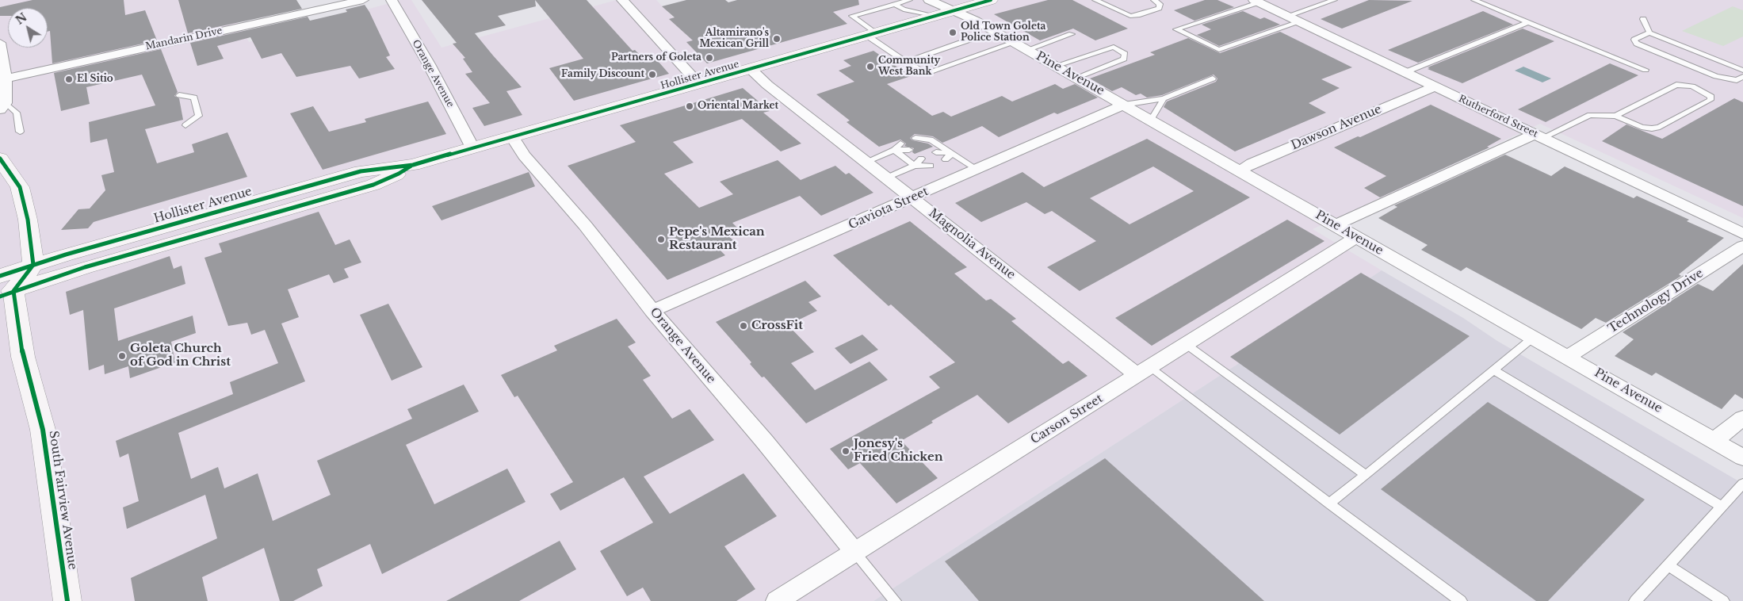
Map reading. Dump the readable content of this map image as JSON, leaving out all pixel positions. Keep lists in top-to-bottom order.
{
  "streets": {
    "main road": ["Hollister Avenue", "South Fairview Avenue"],
    "street": [
      "Mandarin Drive",
      "Orange Avenue",
      "Pine Avenue",
      "Rutherford Street",
      "Dawson Avenue",
      "Gaviota Street",
      "Magnolia Avenue",
      "Technology Drive",
      "Carson Street"
    ]
  },
  "crossings": [
    ["Orange Avenue", "Hollister Avenue"],
    ["Orange Avenue", "Gaviota Street"],
    ["Orange Avenue", "Carson Street"],
    ["Pine Avenue", "Hollister Avenue"],
    ["Pine Avenue", "Dawson Avenue"],
    ["Pine Avenue", "Gaviota Street"],
    ["Pine Avenue", "Technology Drive"],
    ["Pine Avenue", "Carson Street"],
    ["Hollister Avenue", "Magnolia Avenue"],
    ["Hollister Avenue", "South Fairview Avenue"],
    ["Rutherford Street", "Dawson Avenue"],
    ["Gaviota Street", "Magnolia Avenue"],
    ["Magnolia Avenue", "Carson Street"]
  ],
  "places": [
    "Old Town Goleta Police Station",
    "Altamirano's Mexican Grill",
    "Partners of Goleta",
    "Community West Bank",
    "Family Discount",
    "El Sitio",
    "Oriental Market",
    "Pepe's Mexican Restaurant",
    "CrossFit",
    "Goleta Church of God in Christ",
    "Jonesy's Fried Chicken"
  ],
  "north": "top left"
}
